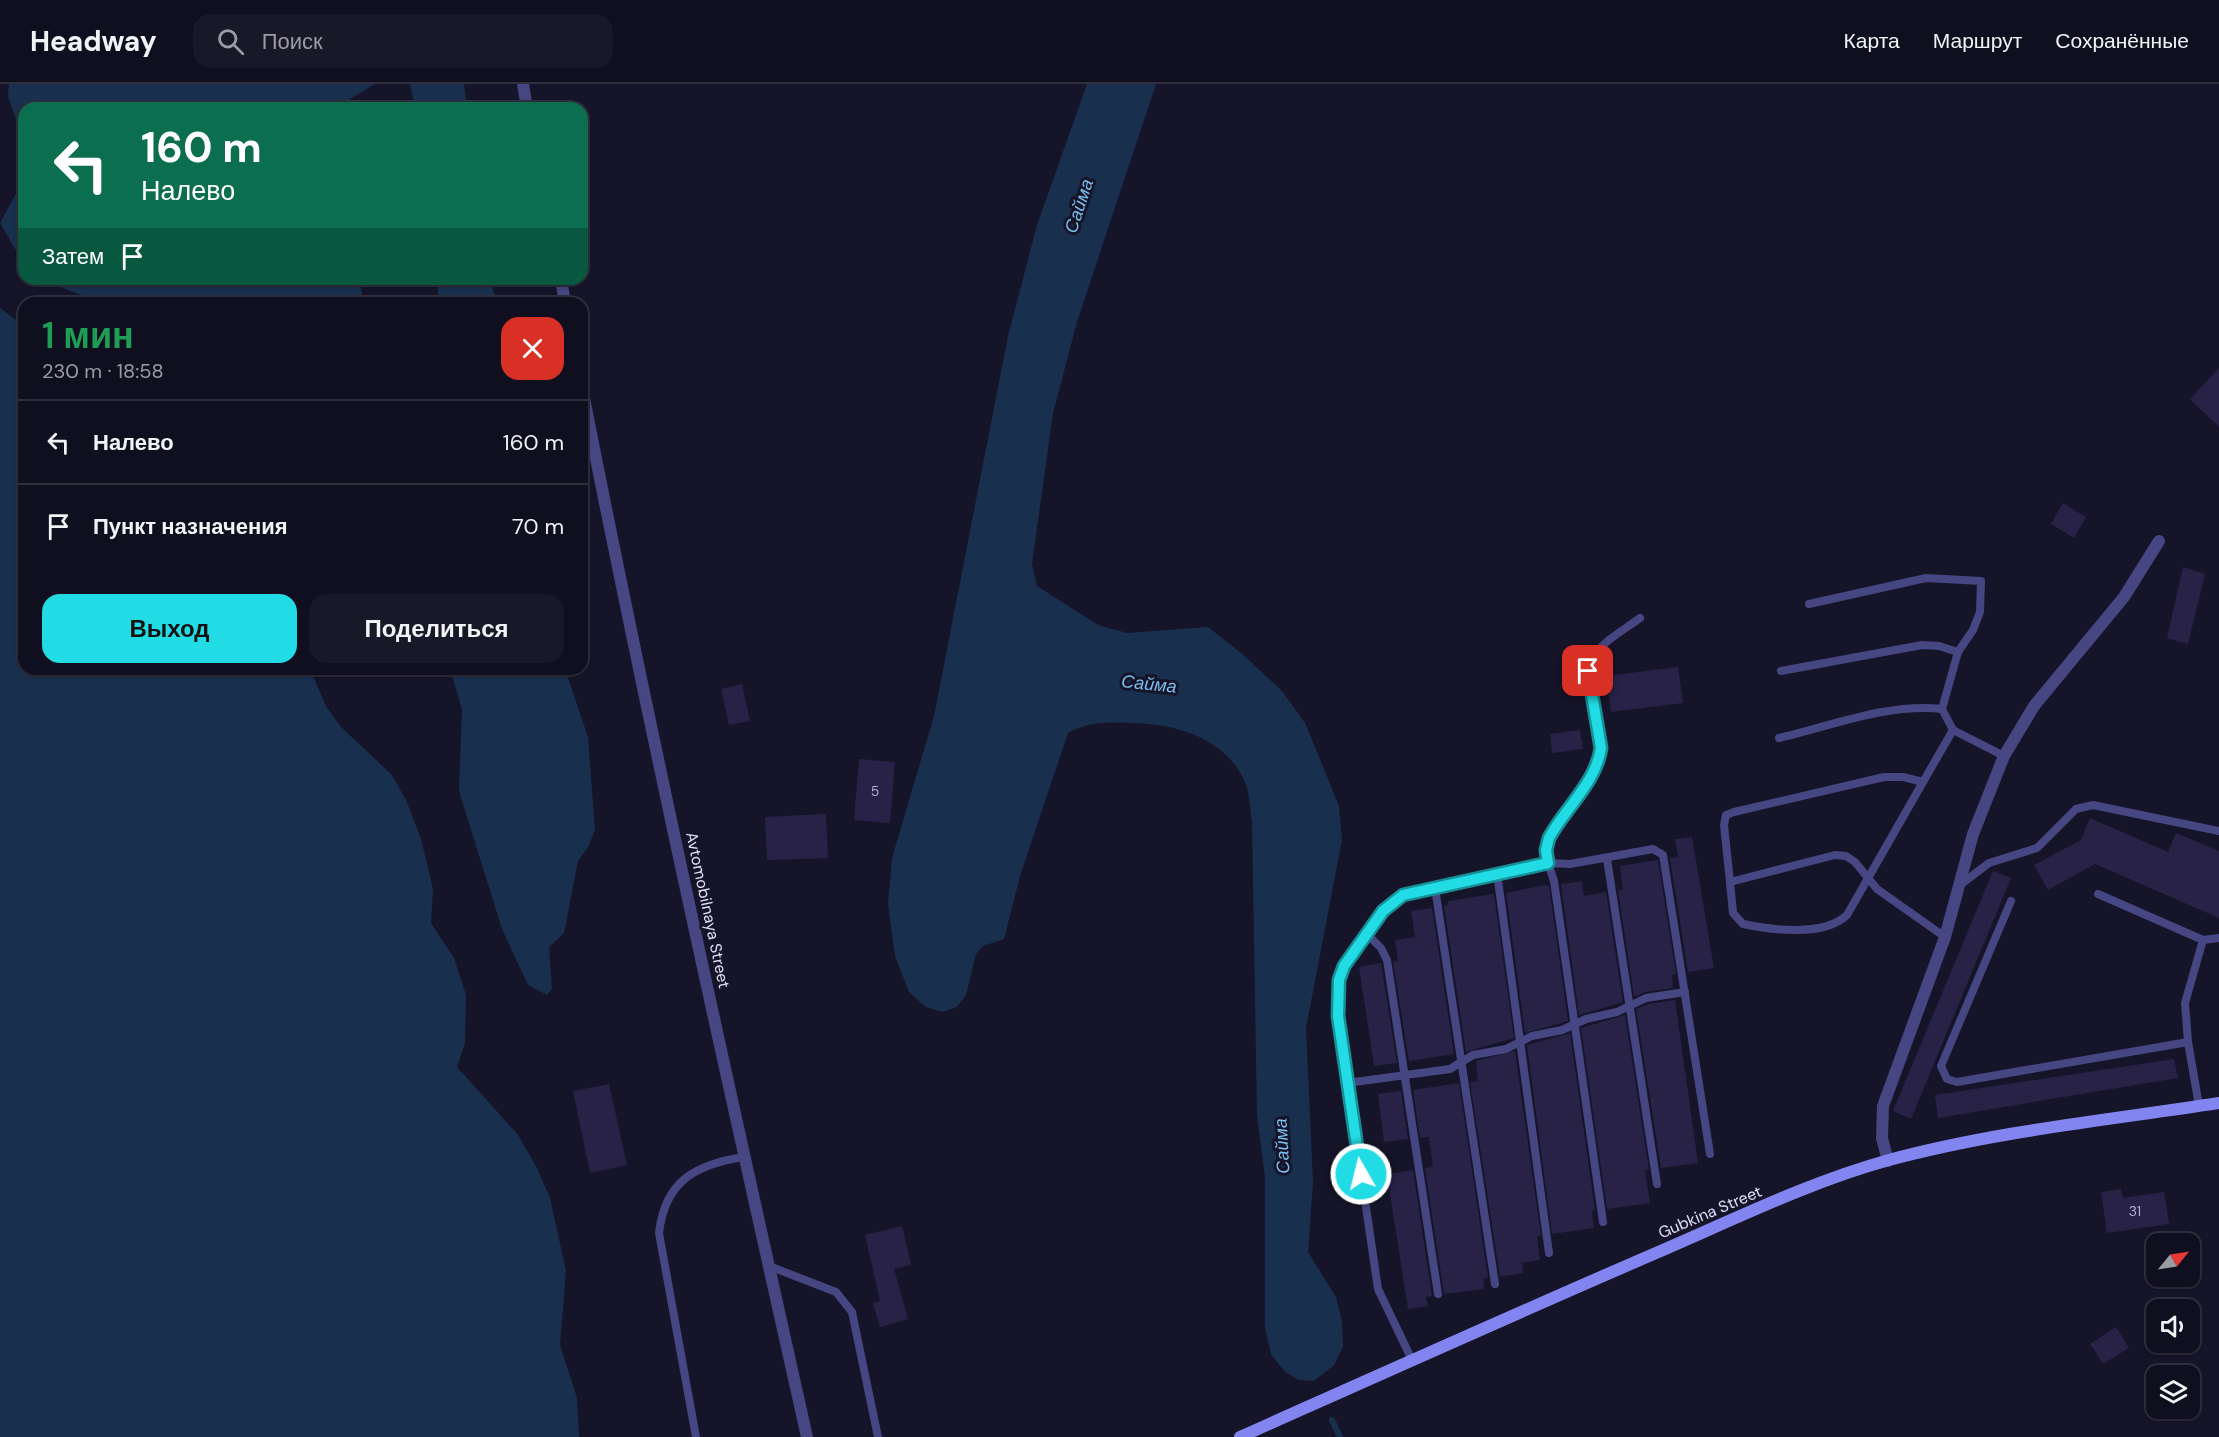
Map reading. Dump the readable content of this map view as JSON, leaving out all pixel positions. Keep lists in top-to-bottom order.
{
  "streets": {
    "street": ["Avtomobilnaya Street", "Gubkina Street"]
  },
  "water": ["Сайма"],
  "house_numbers": ["5", "31"],
  "north": "top right",
  "page": {
    "header": "Headway",
    "search": "Поиск",
    "nav": ["Карта", "Маршрут", "Сохранённые"],
    "turn": ["160 m", "Налево"],
    "then": "Затем",
    "heading": ["1 мин", "230 m · 18:58"],
    "list": [
      {
        "name": "Налево",
        "value": "160 m"
      },
      {
        "name": "Пункт назначения",
        "value": "70 m"
      }
    ],
    "buttons": ["Выход", "Поделиться"]
  }
}
